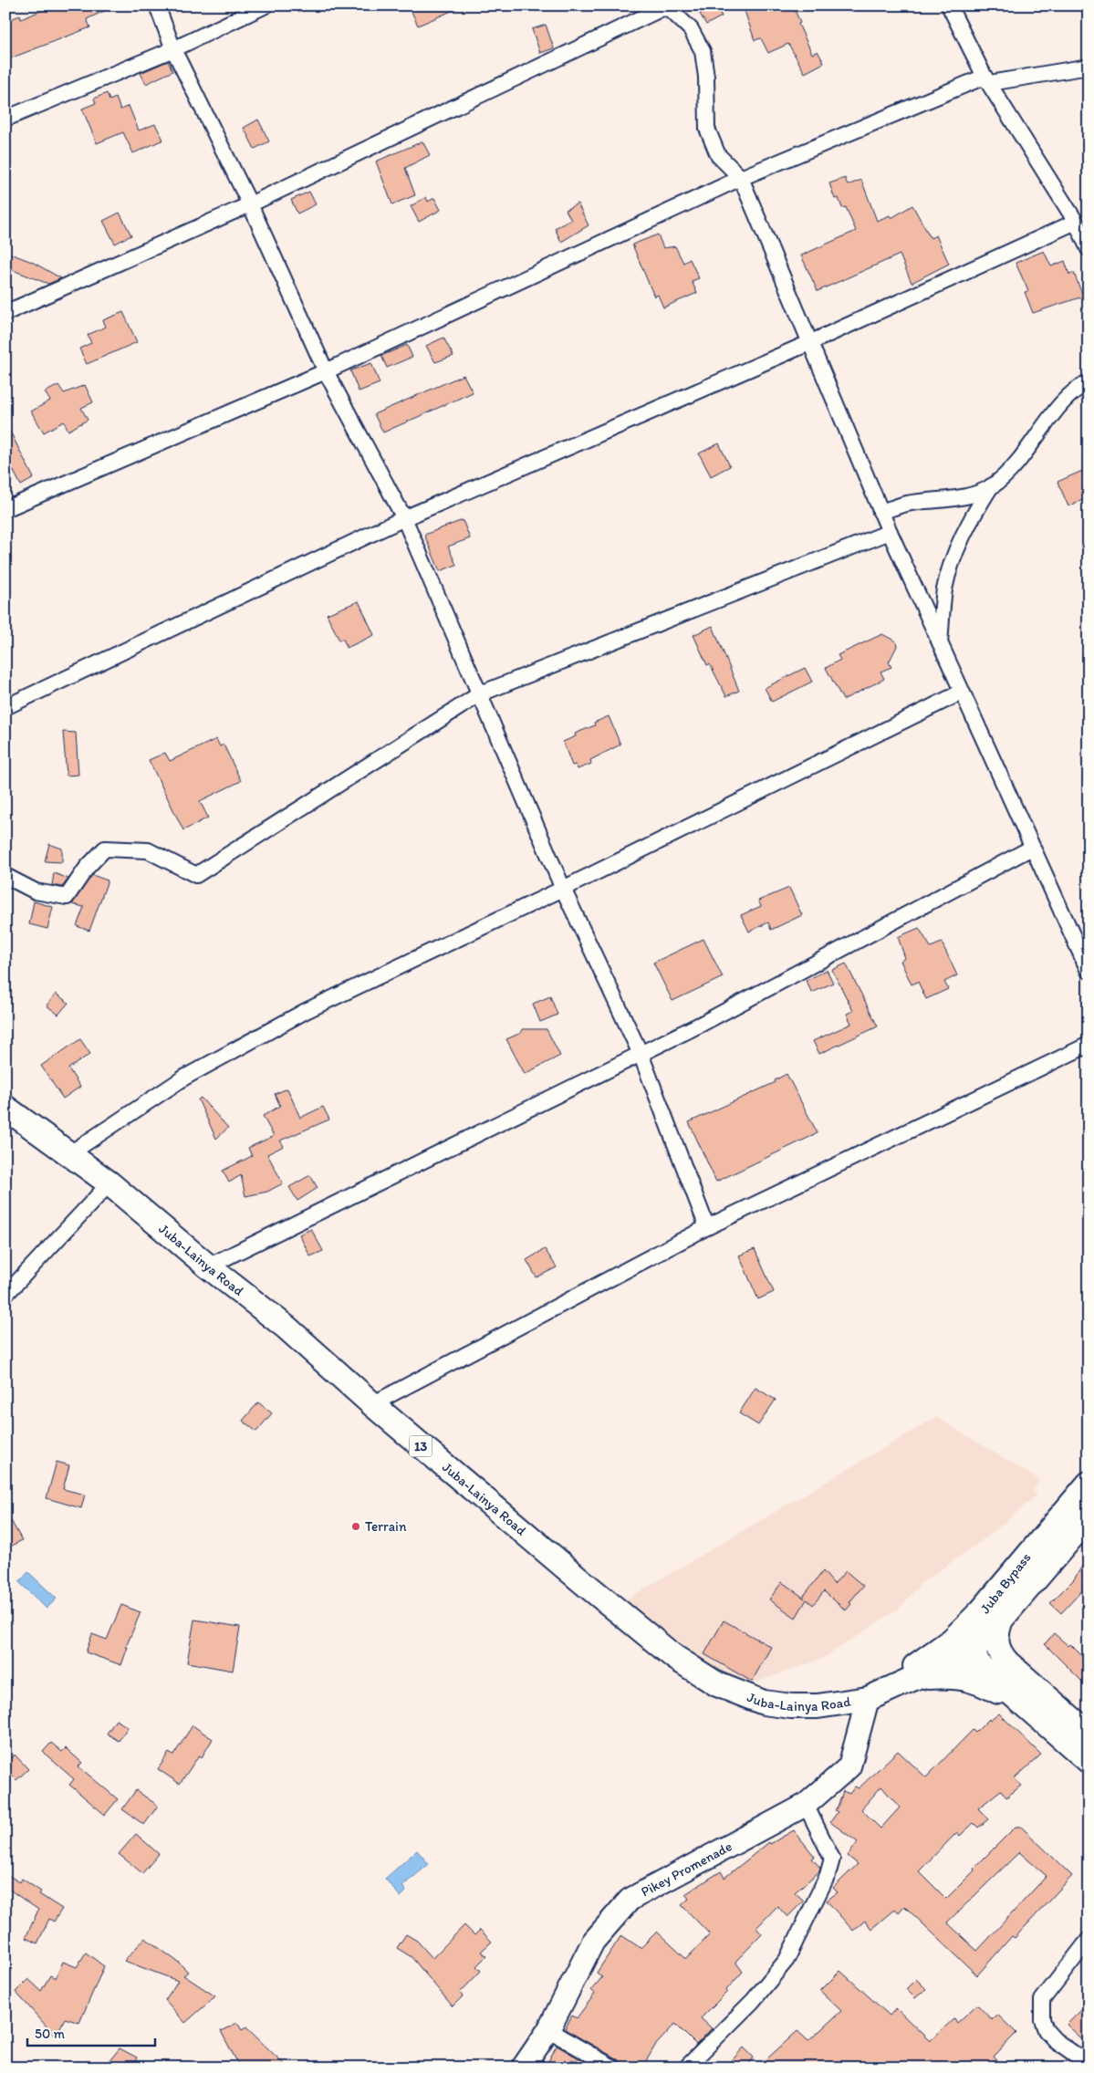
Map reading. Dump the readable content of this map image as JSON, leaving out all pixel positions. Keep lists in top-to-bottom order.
{
  "streets": {
    "main road": ["Juba-Lainya Road", "13", "Juba Bypass"],
    "street": ["Pikey Promenade"]
  },
  "crossings": [
    ["Juba-Lainya Road", "Juba Bypass"],
    ["Juba-Lainya Road", "Pikey Promenade"]
  ],
  "places": ["Terrain"],
  "scale_bar": "50 m"
}
